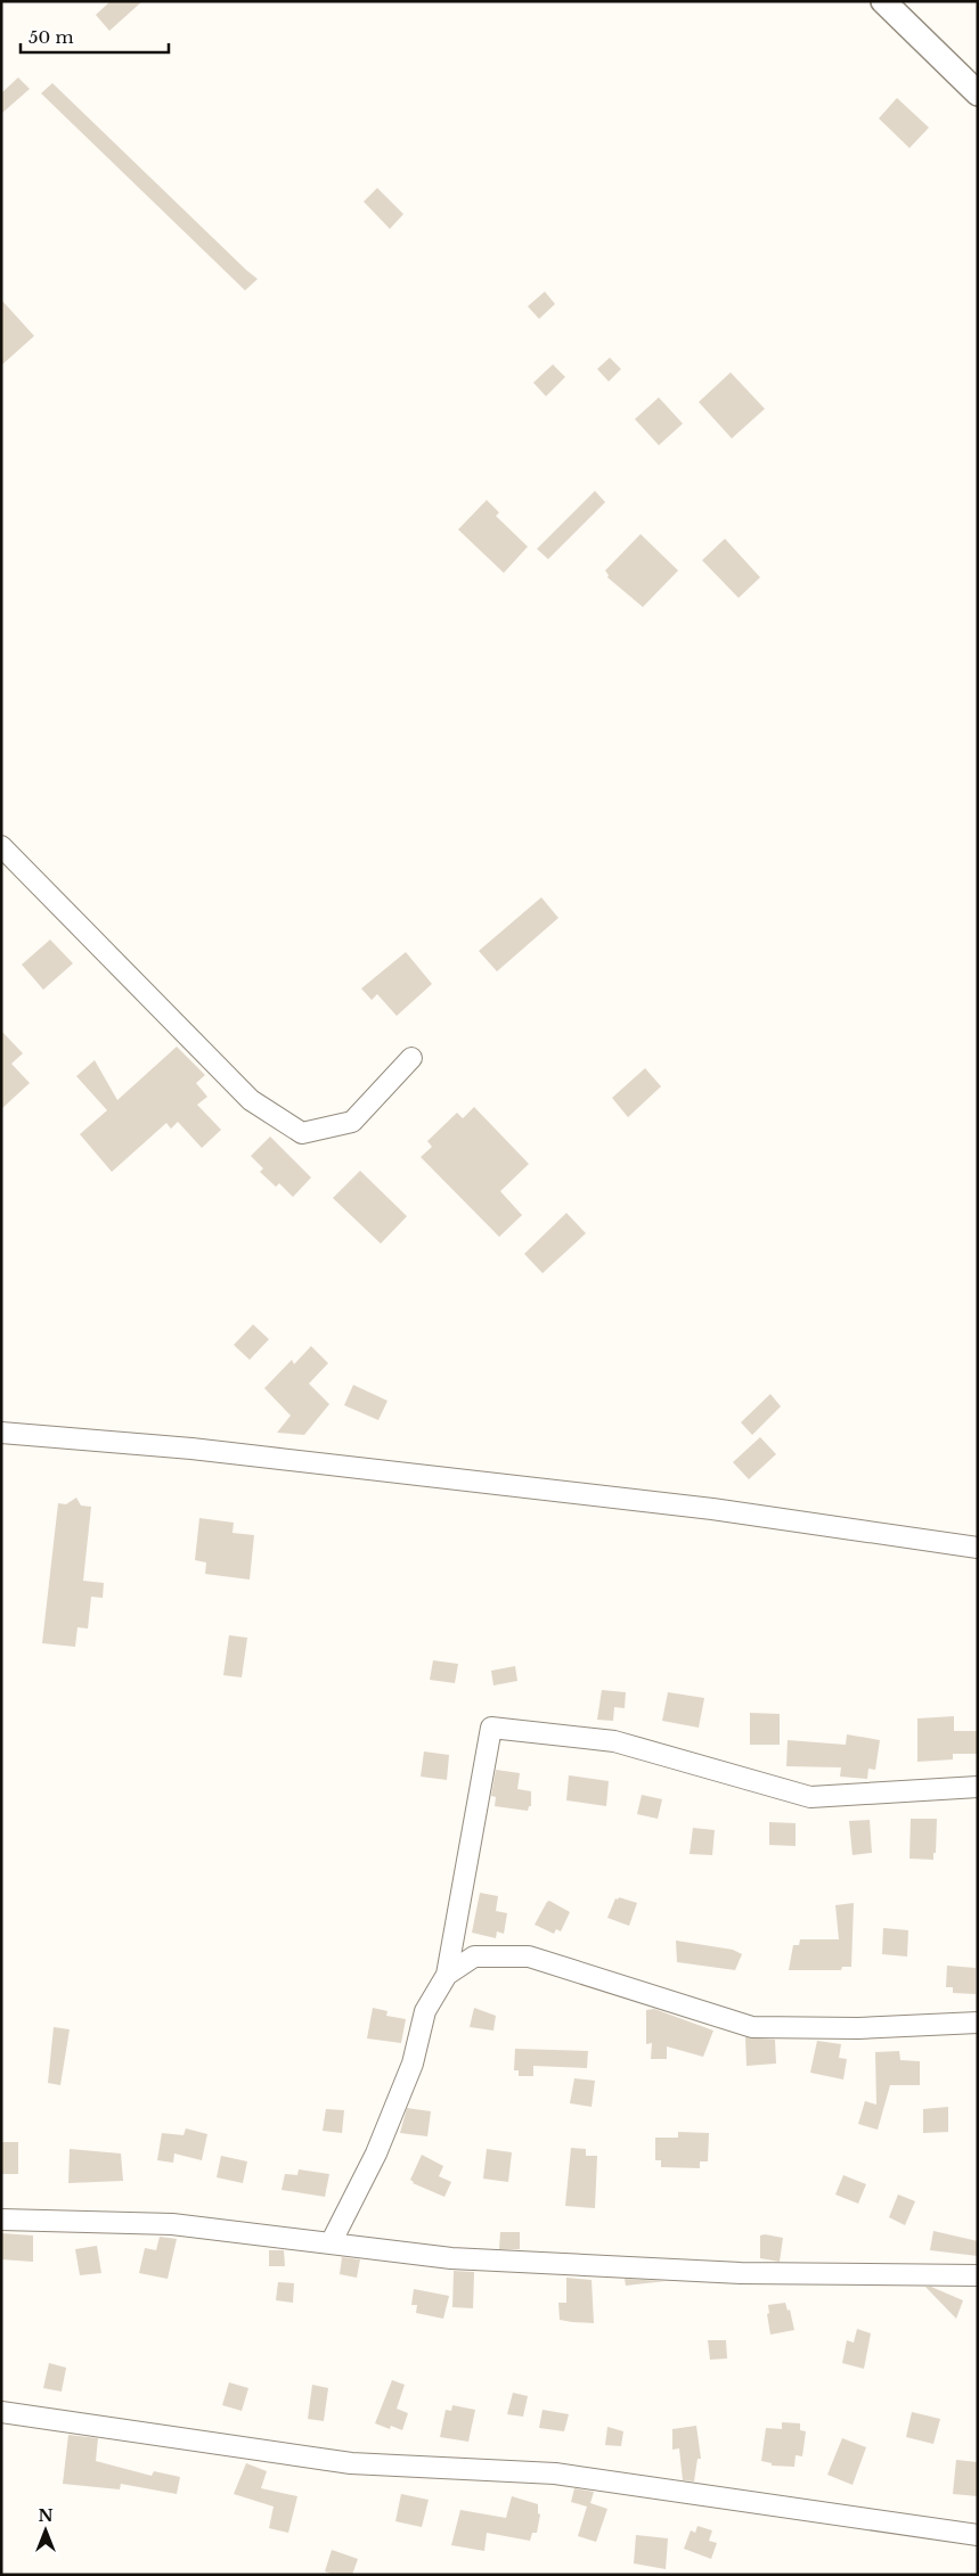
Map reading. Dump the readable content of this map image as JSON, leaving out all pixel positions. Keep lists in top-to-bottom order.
{
  "scale_bar": "50 m",
  "north": "top"
}
